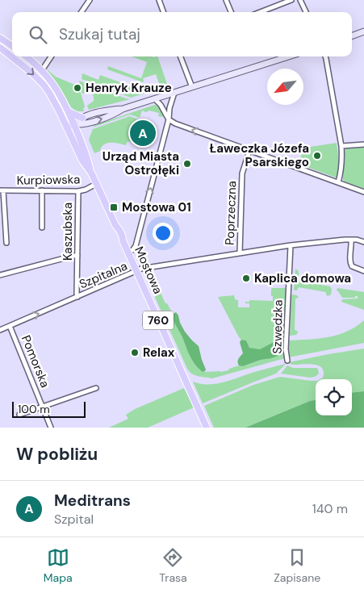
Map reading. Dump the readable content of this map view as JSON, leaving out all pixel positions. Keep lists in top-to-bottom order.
{
  "streets": {
    "main road": ["Mostowa", "760"],
    "street": [
      "Kurpiowska",
      "Poprzeczna",
      "Kaszubska",
      "Szpitalna",
      "Szwedzka",
      "Pomorska"
    ]
  },
  "crossings": [
    ["Kurpiowska", "Kaszubska"],
    ["Kurpiowska", "Mostowa"],
    ["Poprzeczna", "Szpitalna"],
    ["Kaszubska", "Szpitalna"],
    ["Mostowa", "Szpitalna"],
    ["Mostowa", "760"],
    ["Szpitalna", "Szwedzka"],
    ["Szpitalna", "Pomorska"]
  ],
  "places": {
    "other": [
      "Henryk Krauze",
      "Ławeczka Józefa Psarskiego",
      "Urząd Miasta Ostrołęki",
      "Kaplica domowa",
      "Relax"
    ],
    "transit": ["Mostowa 01"]
  },
  "scale_bar": "100 m",
  "north": "bottom left",
  "page": {
    "search": "Szukaj tutaj",
    "pins": "A",
    "scale": "100 m",
    "heading": "W pobliżu",
    "list": [
      {
        "mark": "A",
        "name": "Meditrans",
        "note": "Szpital",
        "value": "140 m"
      }
    ],
    "nav": ["Mapa", "Trasa", "Zapisane"]
  }
}
